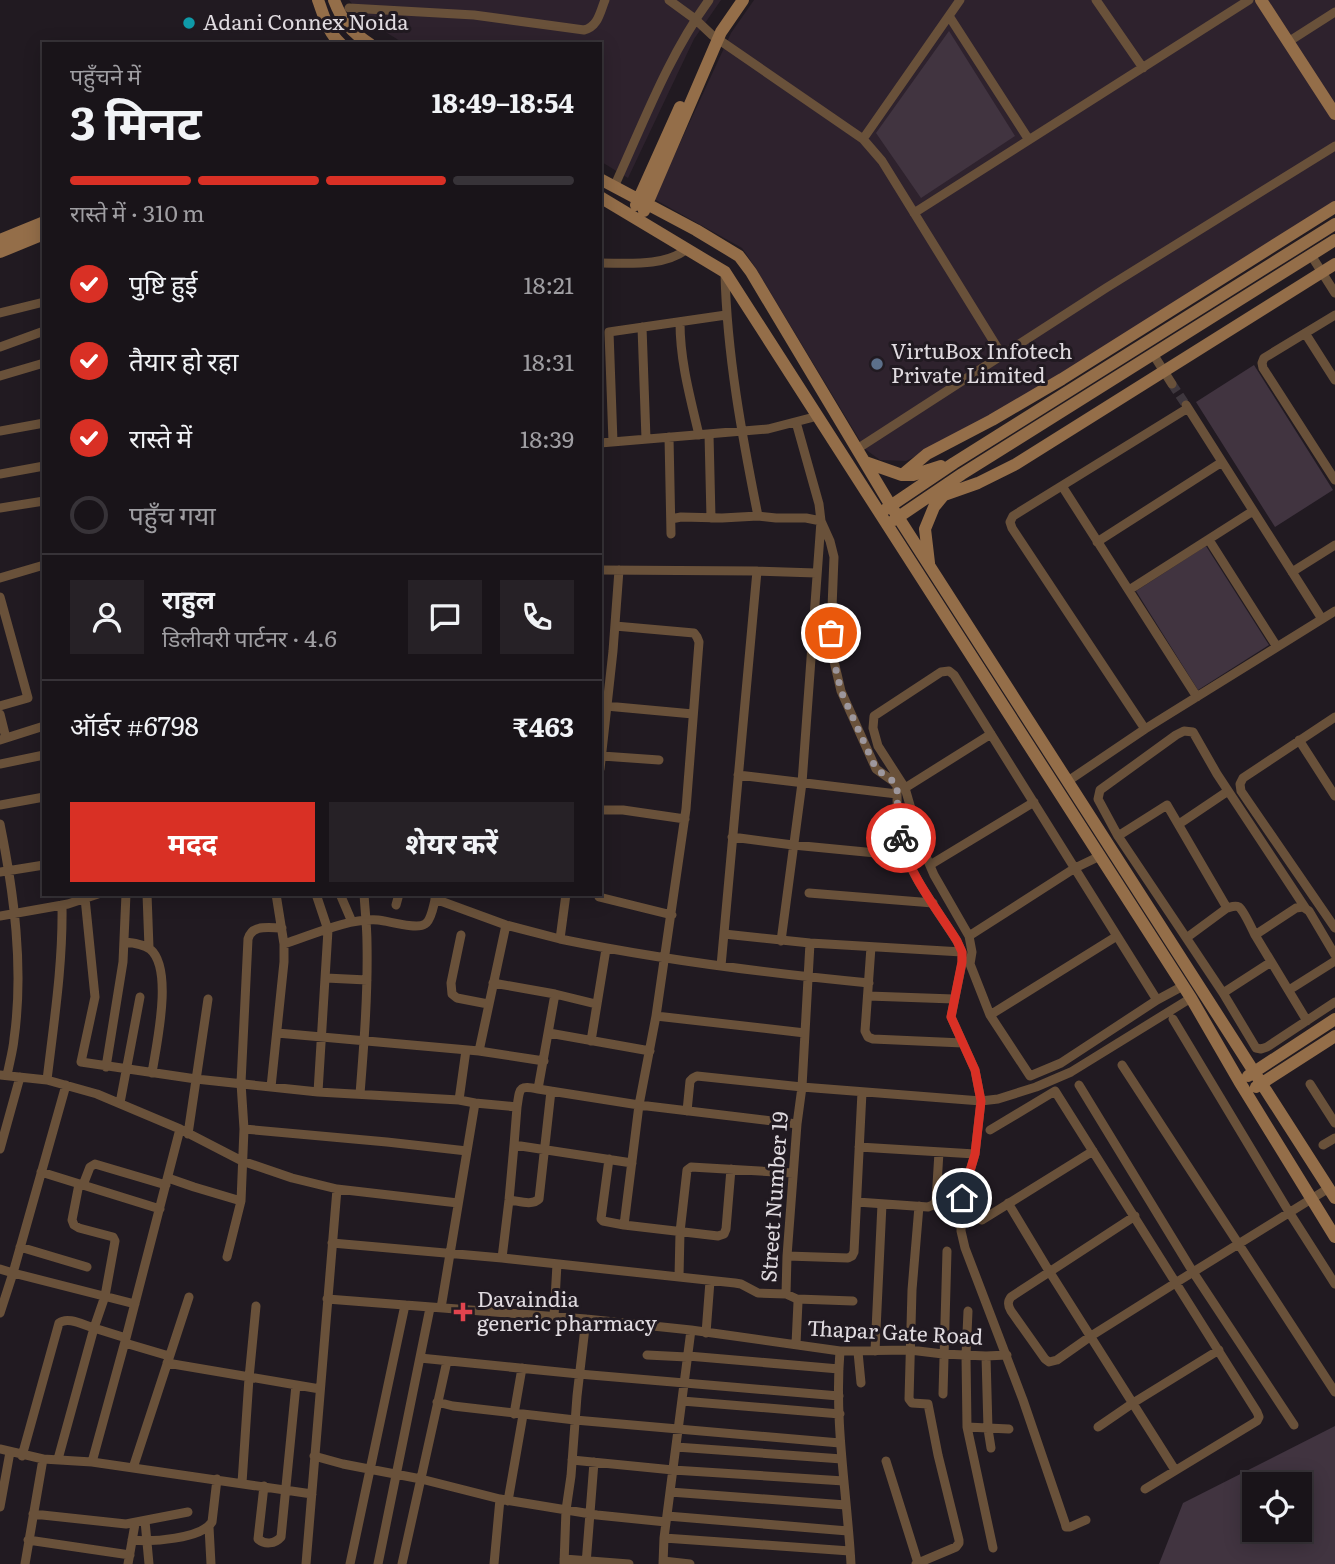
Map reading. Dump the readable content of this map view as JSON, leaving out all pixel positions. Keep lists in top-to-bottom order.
{
  "streets": {
    "street": ["Street Number 19", "Thapar Gate Road"]
  },
  "crossings": [
    ["Street Number 19", "Thapar Gate Road"]
  ],
  "places": {
    "other": ["Adani Connex Noida", "VirtuBox Infotech Private Limited"],
    "health": ["Davaindia generic pharmacy"]
  },
  "page": {
    "heading": ["3 मिनट", "पहुँचने में", "18:49–18:54"],
    "panel": [
      "राहुल",
      "डिलीवरी पार्टनर · 4.6",
      "ऑर्डर #6798",
      "₹463"
    ],
    "bar": "रास्ते में · 310 m",
    "list": [
      ["पुष्टि हुई", "18:21"],
      ["तैयार हो रहा", "18:31"],
      ["रास्ते में", "18:39"],
      "पहुँच गया"
    ],
    "buttons": ["मदद", "शेयर करें"]
  }
}
